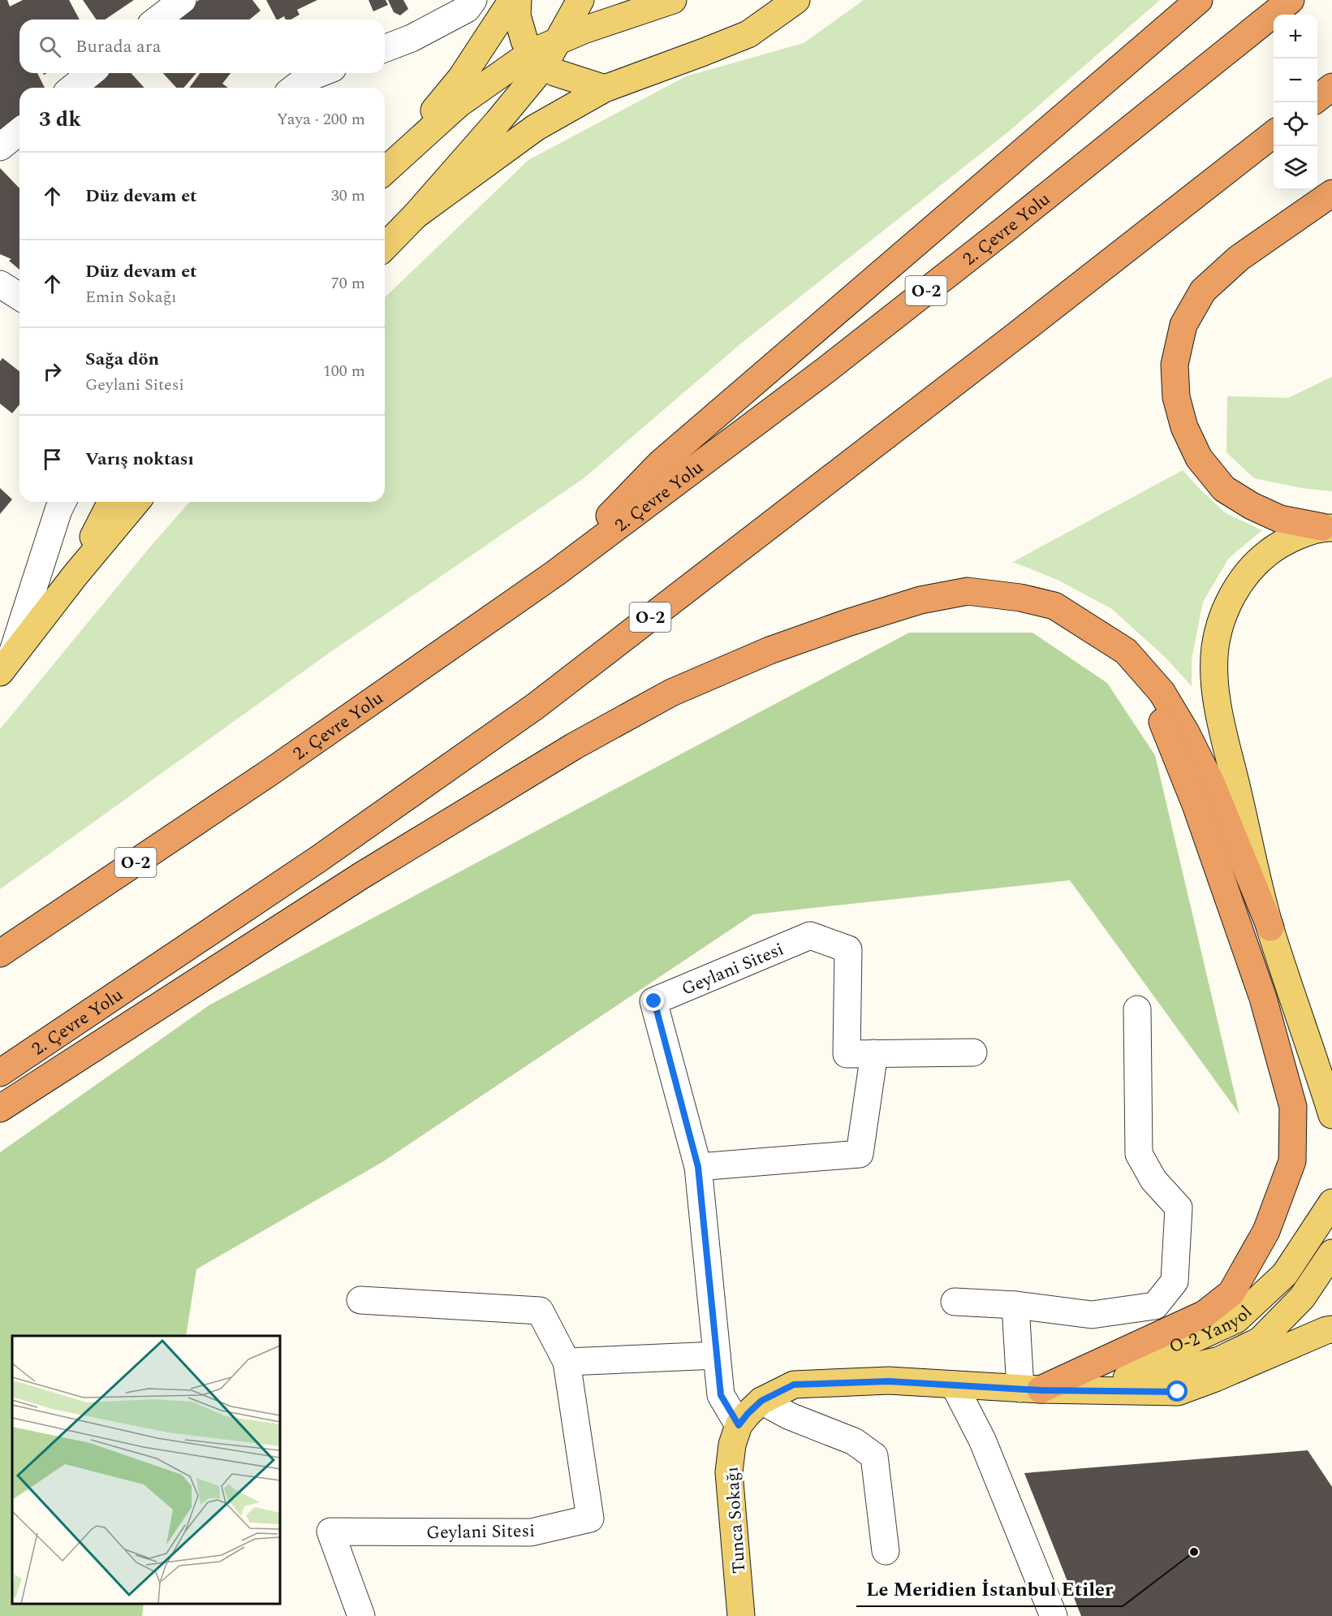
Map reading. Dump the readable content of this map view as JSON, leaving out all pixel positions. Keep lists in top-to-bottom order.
{
  "streets": {
    "highway": ["2. Çevre Yolu", "O-2"],
    "main road": ["O-2 Yanyol", "Tunca Sokağı"],
    "street": ["Geylani Sitesi"]
  },
  "crossings": [
    ["Geylani Sitesi", "Tunca Sokağı"]
  ],
  "places": ["Le Meridien İstanbul Etiler"],
  "page": {
    "map_buttons": ["+", "−"],
    "search": "Burada ara",
    "heading": ["3 dk", "Yaya · 200 m"],
    "list": [
      ["Düz devam et", "30 m"],
      ["Düz devam et", "Emin Sokağı", "70 m"],
      ["Sağa dön", "Geylani Sitesi", "100 m"],
      "Varış noktası"
    ]
  }
}
